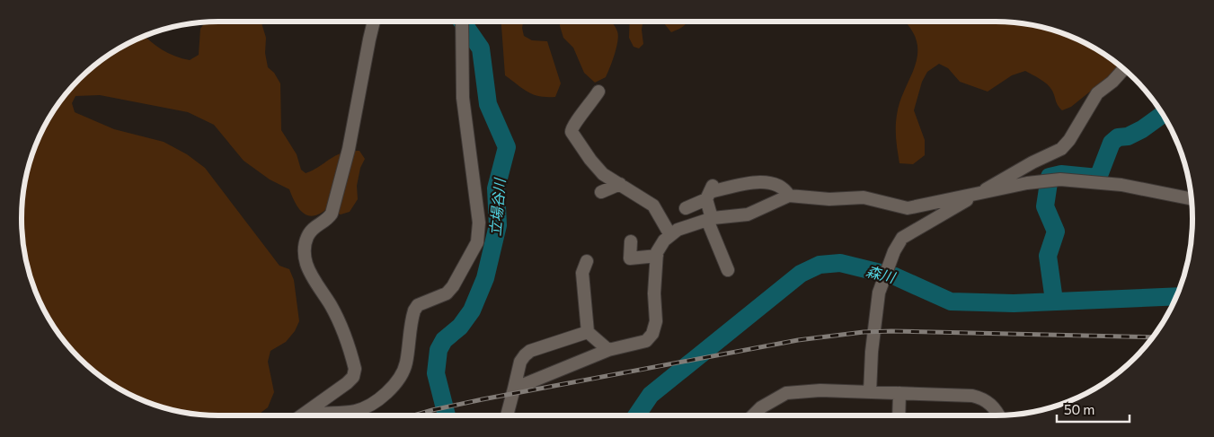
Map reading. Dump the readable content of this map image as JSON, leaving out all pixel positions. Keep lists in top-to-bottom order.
{
  "water": ["立場谷川", "森川"],
  "scale_bar": "50 m"
}
